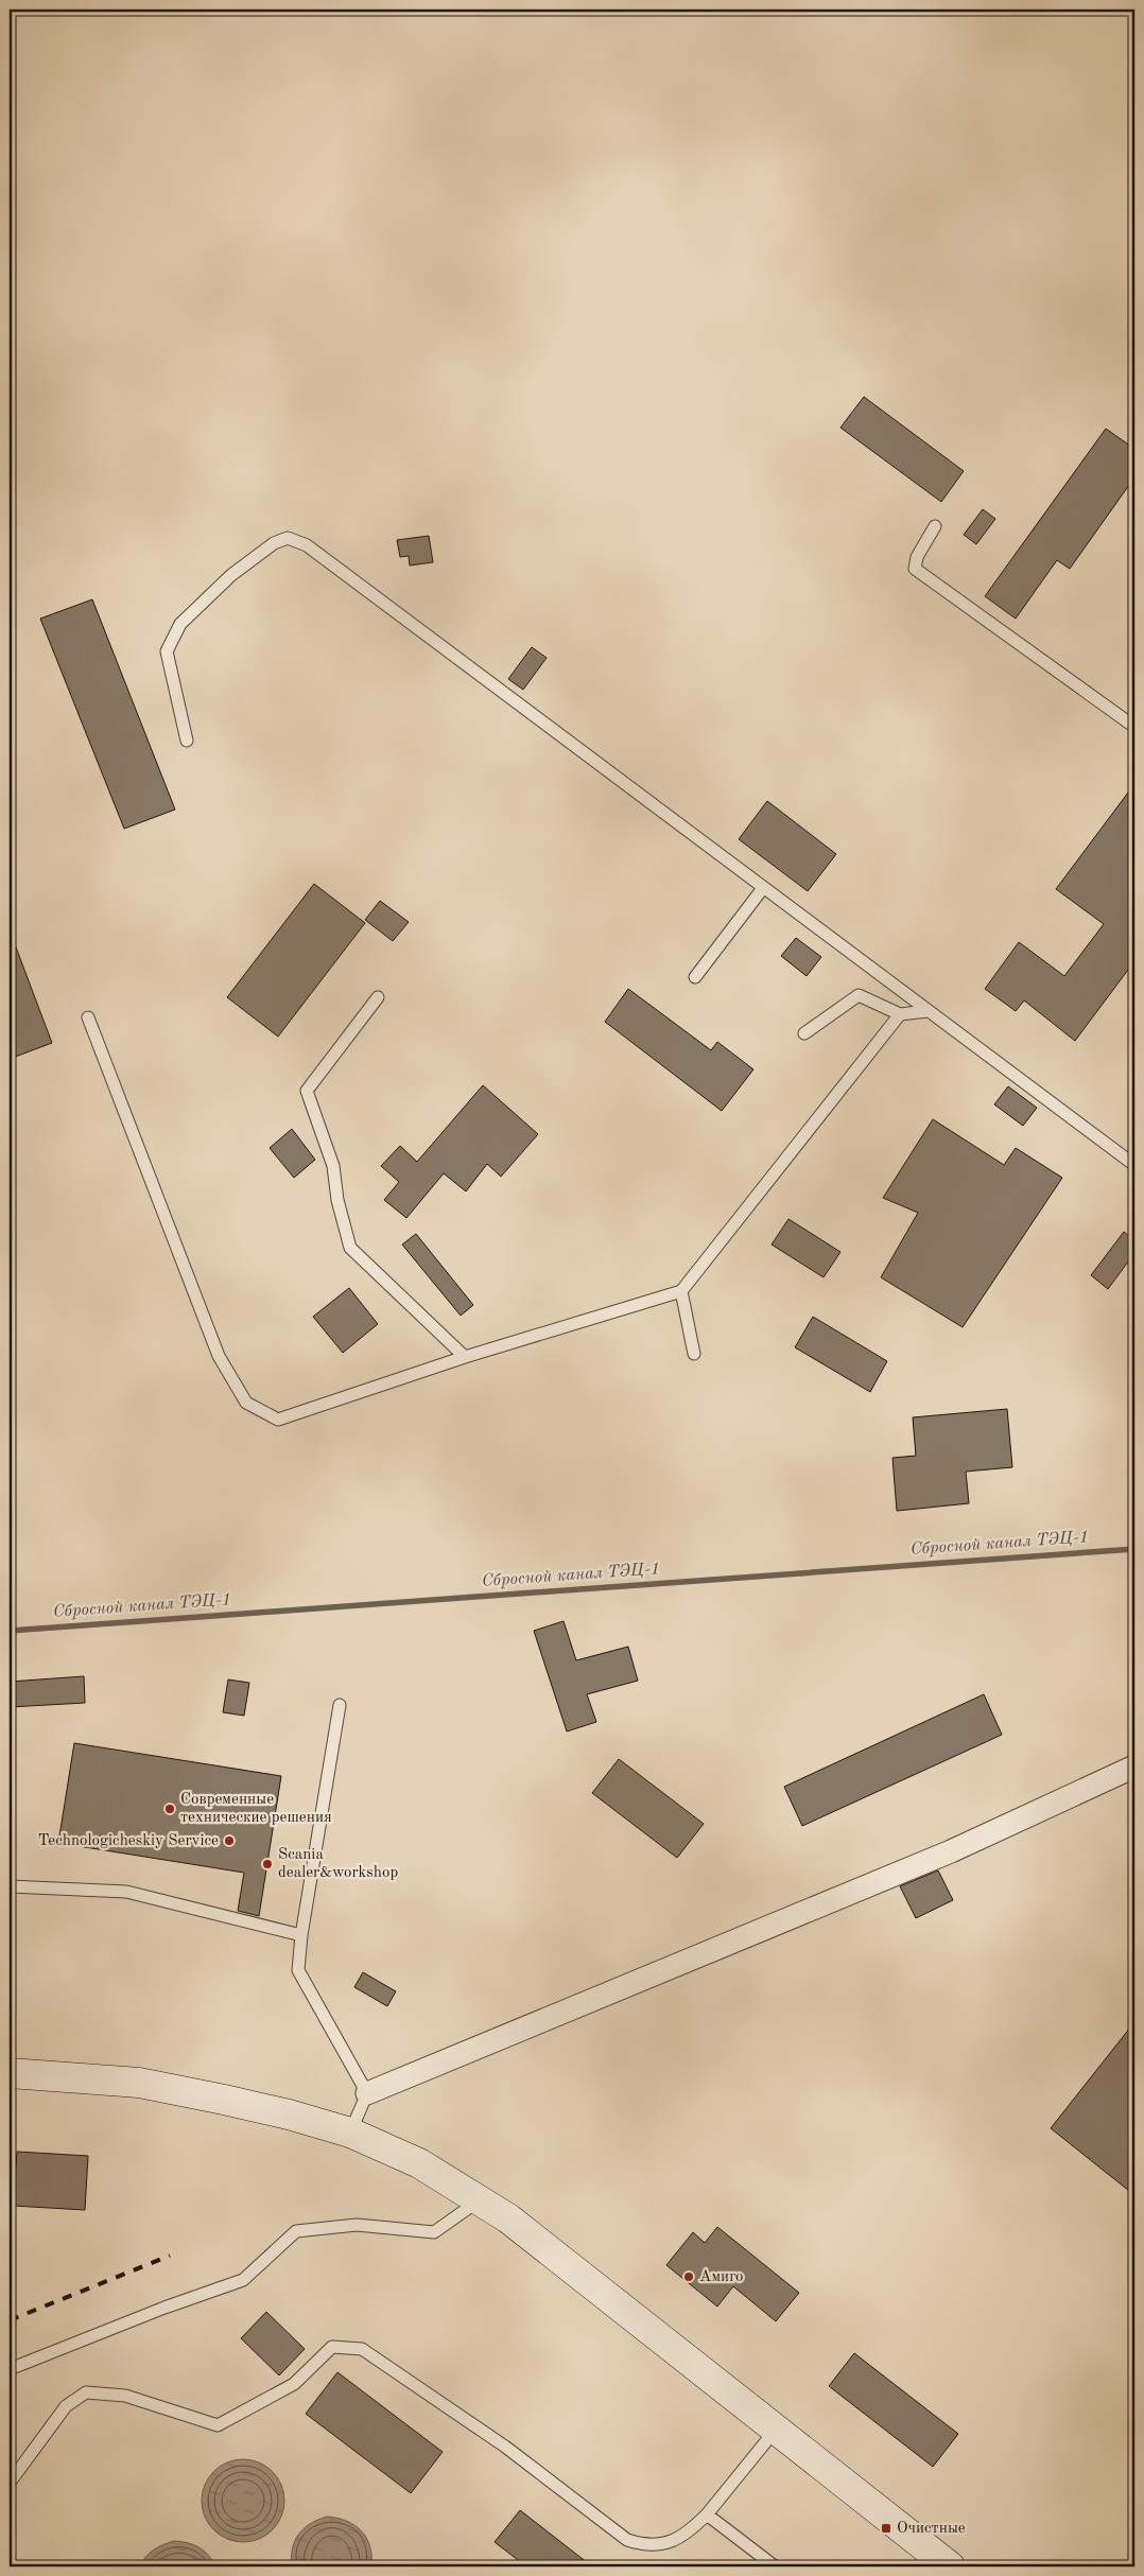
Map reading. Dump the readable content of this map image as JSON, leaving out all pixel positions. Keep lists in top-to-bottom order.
{
  "water": ["Сбросной канал ТЭЦ-1"],
  "places": {
    "other": [
      "Современные технические решения",
      "Technologicheskiy Service",
      "Scania dealer&workshop",
      "Амиго"
    ],
    "transit": ["Очистные"]
  }
}
